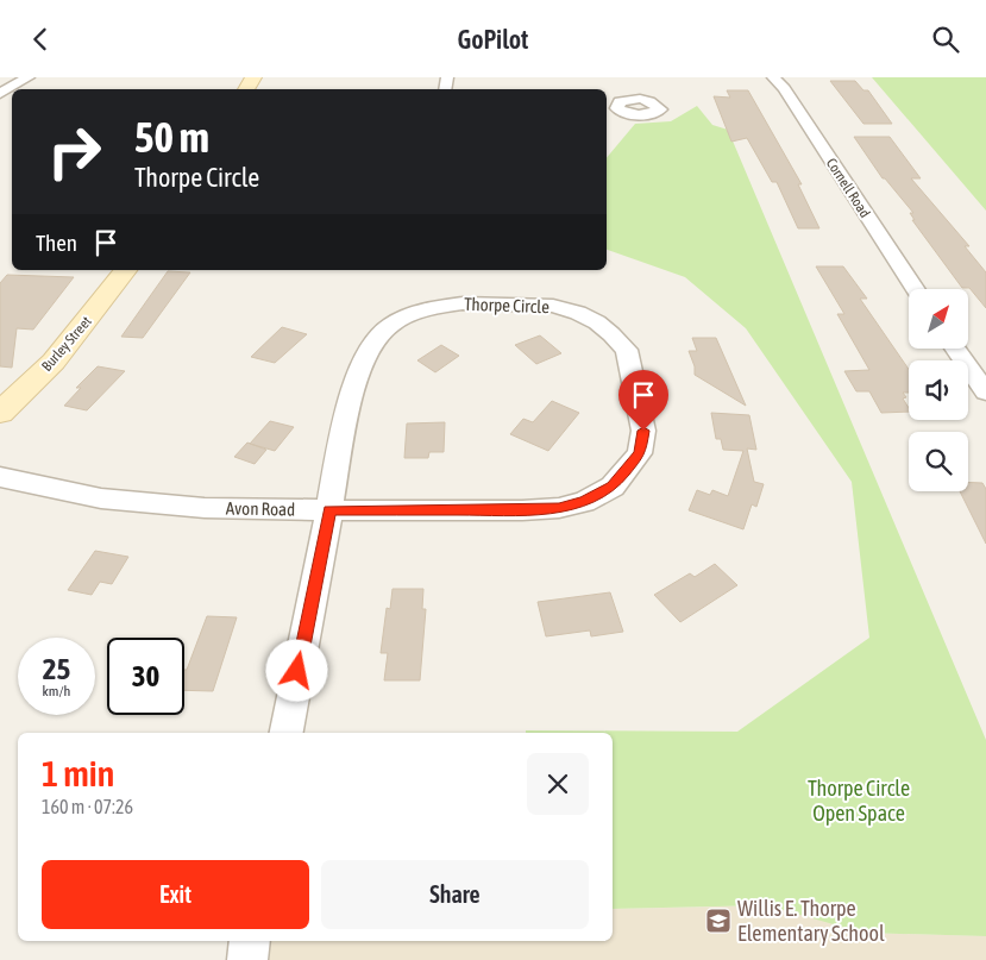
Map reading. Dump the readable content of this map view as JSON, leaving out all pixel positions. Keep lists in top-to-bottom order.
{
  "streets": {
    "main road": ["Burley Street"],
    "street": ["Cornell Road", "Thorpe Circle", "Avon Road"]
  },
  "crossings": [
    ["Thorpe Circle", "Avon Road"]
  ],
  "parks": ["Thorpe Circle Open Space"],
  "places": {
    "school or university": ["Willis E. Thorpe Elementary School"]
  },
  "north": "top right",
  "page": {
    "header": "GoPilot",
    "turn": ["50 m", "Thorpe Circle"],
    "then": "Then",
    "speed": "25 km/h",
    "limit": "30",
    "heading": ["1 min", "160 m · 07:26"],
    "buttons": ["Exit", "Share"]
  }
}
